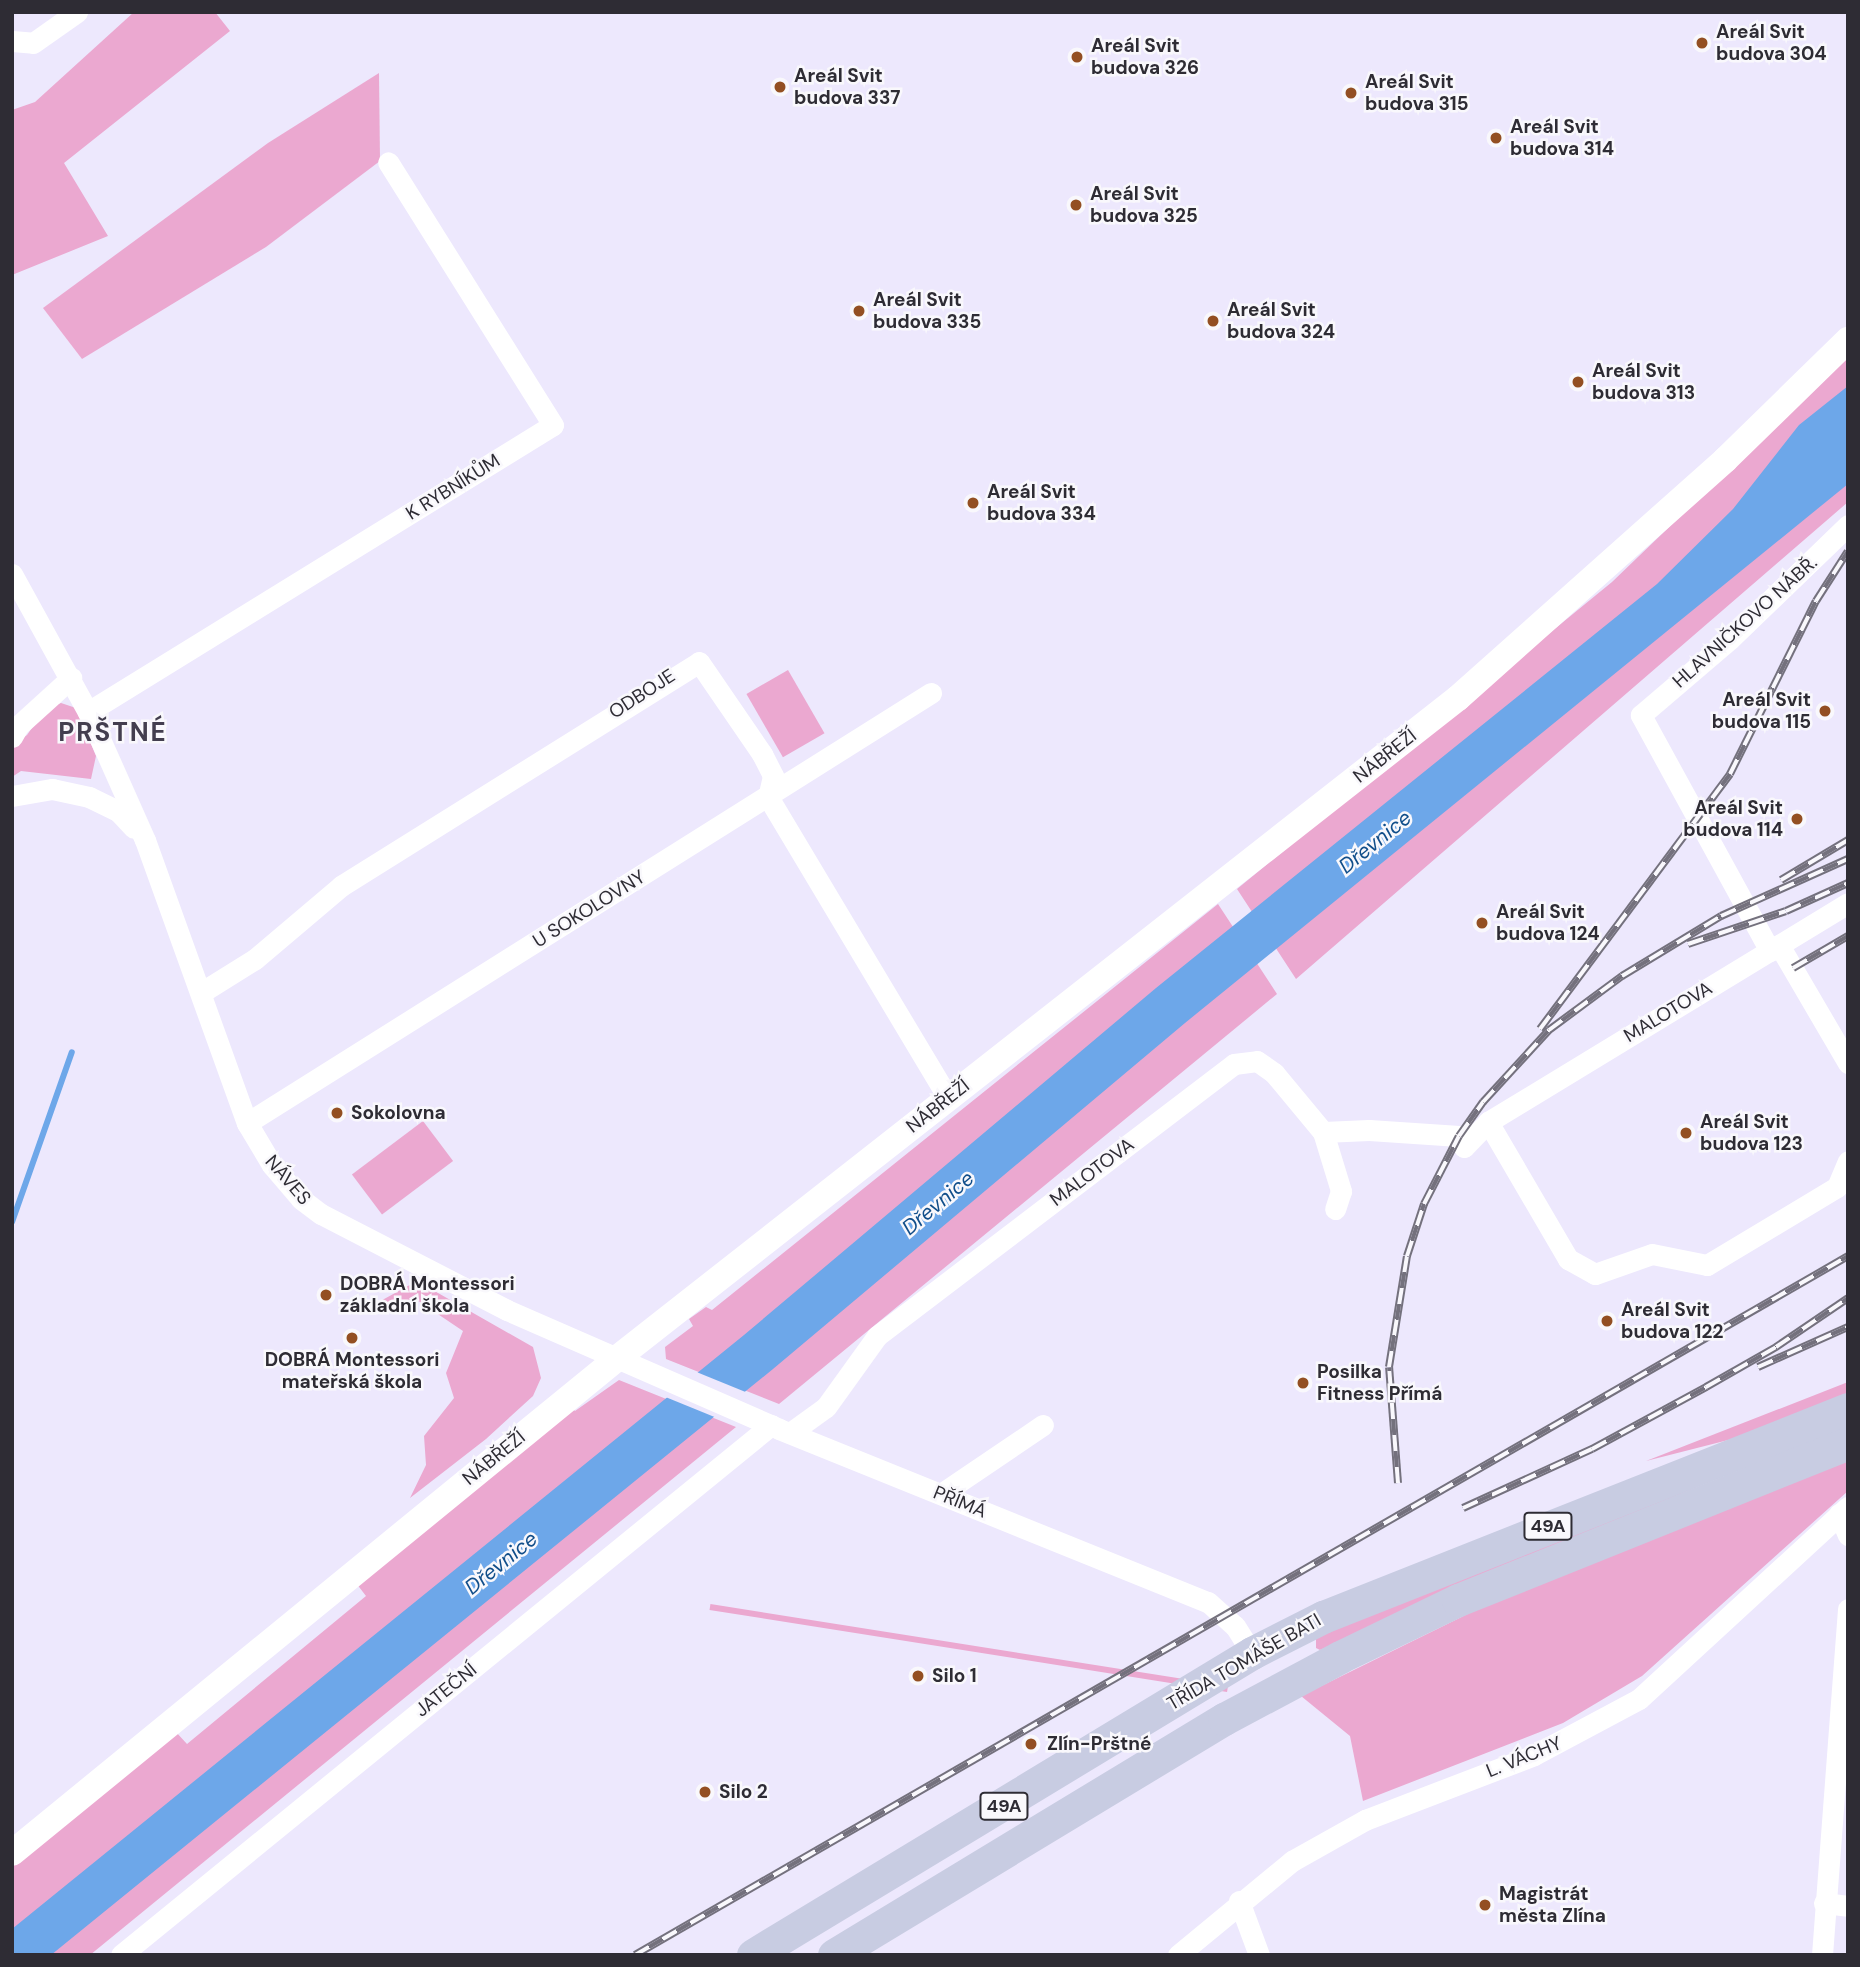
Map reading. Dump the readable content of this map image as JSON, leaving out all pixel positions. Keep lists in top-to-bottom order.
{
  "streets": {
    "main road": ["49A", "TŘÍDA TOMÁŠE BATI"],
    "street": [
      "K RYBNÍKŮM",
      "HLAVNIČKOVO NÁBŘ.",
      "ODBOJE",
      "NÁBŘEŽÍ",
      "U SOKOLOVNY",
      "MALOTOVA",
      "NÁVES",
      "PŘÍMÁ",
      "JATEČNÍ",
      "L. VÁCHY"
    ]
  },
  "crossings": [
    ["K RYBNÍKŮM", "NÁVES"],
    ["HLAVNIČKOVO NÁBŘ.", "MALOTOVA"],
    ["ODBOJE", "NÁBŘEŽÍ"],
    ["ODBOJE", "U SOKOLOVNY"],
    ["ODBOJE", "NÁVES"],
    ["NÁBŘEŽÍ", "NÁVES"],
    ["U SOKOLOVNY", "NÁVES"],
    ["MALOTOVA", "PŘÍMÁ"],
    ["MALOTOVA", "JATEČNÍ"],
    ["NÁVES", "PŘÍMÁ"],
    ["PŘÍMÁ", "TŘÍDA TOMÁŠE BATI"],
    ["PŘÍMÁ", "JATEČNÍ"]
  ],
  "districts": ["PRŠTNÉ"],
  "water": ["Dřevnice"],
  "places": [
    "Areál Svit budova 304",
    "Areál Svit budova 326",
    "Areál Svit budova 337",
    "Areál Svit budova 315",
    "Areál Svit budova 314",
    "Areál Svit budova 325",
    "Areál Svit budova 335",
    "Areál Svit budova 324",
    "Areál Svit budova 313",
    "Areál Svit budova 334",
    "Areál Svit budova 115",
    "Areál Svit budova 114",
    "Areál Svit budova 124",
    "Sokolovna",
    "Areál Svit budova 123",
    "DOBRÁ Montessori základní škola",
    "Areál Svit budova 122",
    "DOBRÁ Montessori mateřská škola",
    "Posilka Fitness Přímá",
    "Silo 1",
    "Zlín-Prštné",
    "Silo 2",
    "Magistrát města Zlína"
  ]
}
